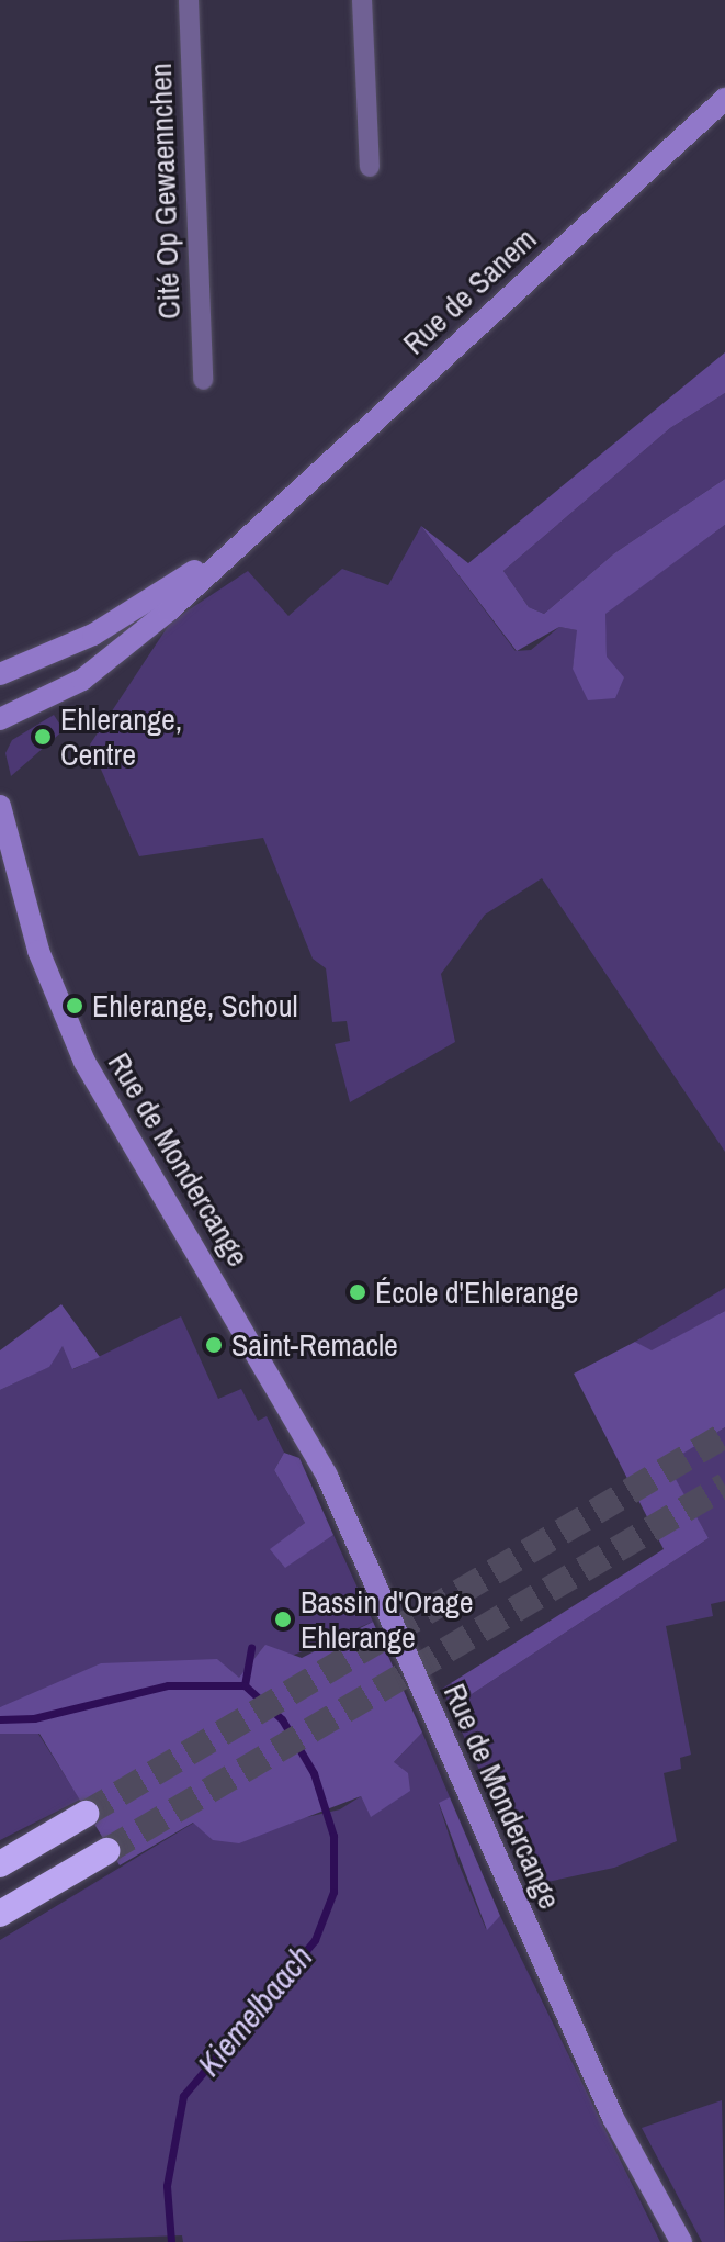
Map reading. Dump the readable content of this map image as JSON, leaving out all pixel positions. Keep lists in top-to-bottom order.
{
  "streets": {
    "main road": ["Rue de Sanem", "Rue de Mondercange"],
    "street": ["Cité Op Gewaennchen"]
  },
  "water": ["Kiemelbaach"],
  "places": [
    "Ehlerange, Centre",
    "Ehlerange, Schoul",
    "École d'Ehlerange",
    "Saint-Remacle",
    "Bassin d'Orage Ehlerange"
  ]
}
